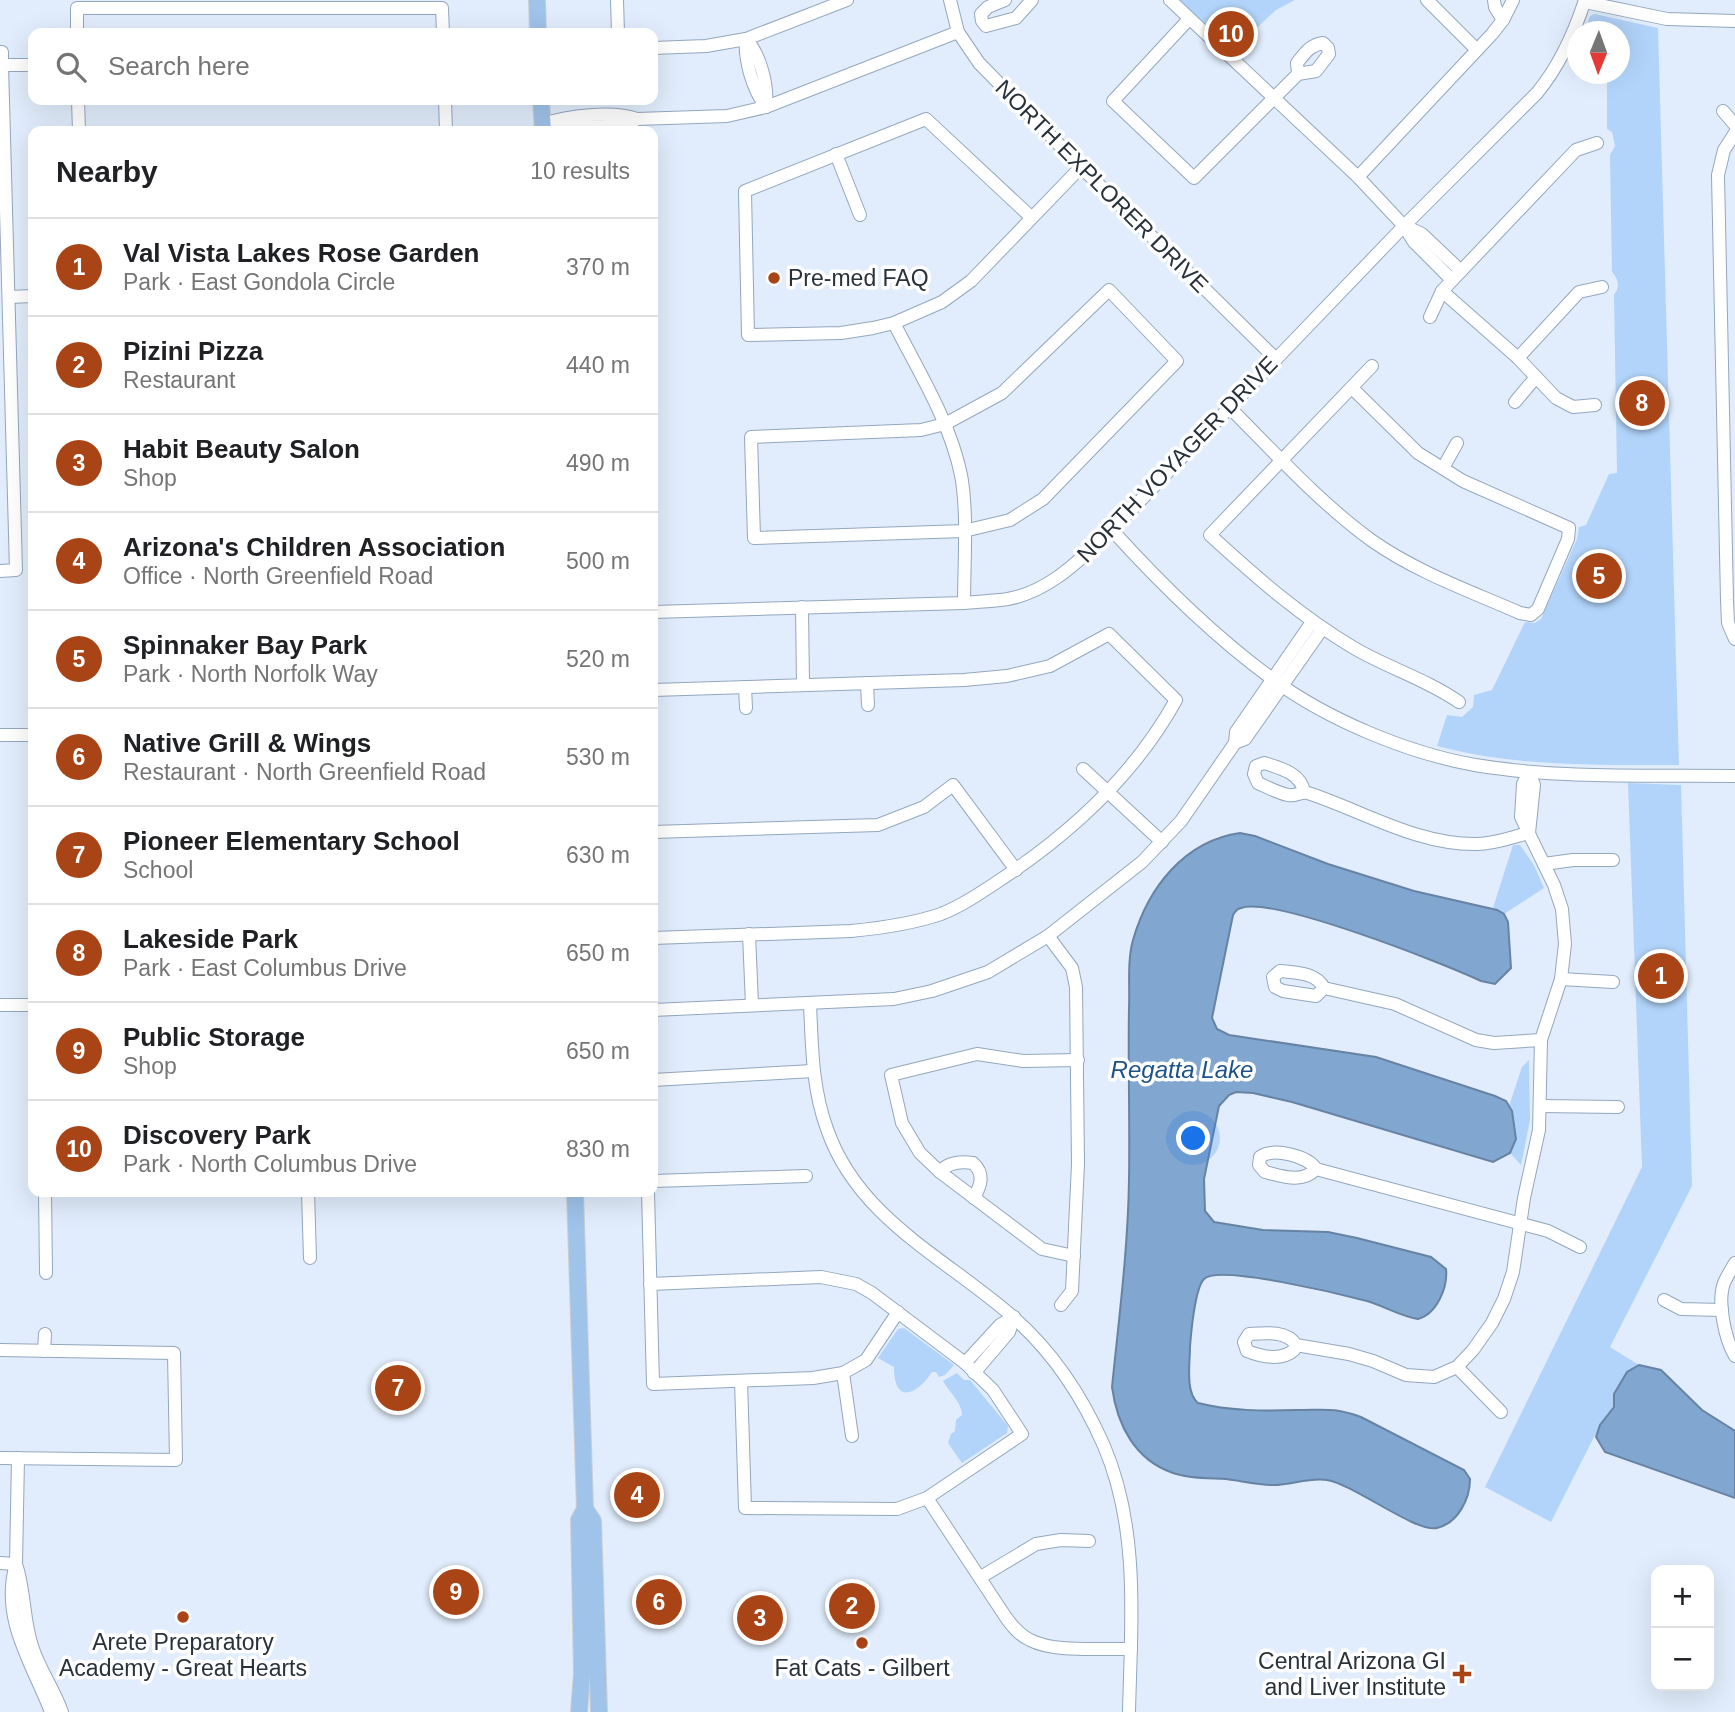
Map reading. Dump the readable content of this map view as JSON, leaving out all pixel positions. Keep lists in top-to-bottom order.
{
  "streets": {
    "street": ["NORTH EXPLORER DRIVE", "NORTH VOYAGER DRIVE"]
  },
  "crossings": [
    ["NORTH EXPLORER DRIVE", "NORTH VOYAGER DRIVE"]
  ],
  "water": ["Regatta Lake"],
  "places": {
    "other": ["Pre-med FAQ", "Arete Preparatory Academy - Great Hearts", "Fat Cats - Gilbert"],
    "health": ["Central Arizona GI and Liver Institute"]
  },
  "north": "bottom",
  "page": {
    "pins": [
      "10",
      "8",
      "5",
      "1",
      "7",
      "4",
      "9",
      "6",
      "2",
      "3"
    ],
    "search": "Search here",
    "heading": ["Nearby", "10 results"],
    "list": [
      {
        "mark": "1",
        "name": "Val Vista Lakes Rose Garden",
        "note": "Park · East Gondola Circle",
        "value": "370 m"
      },
      {
        "mark": "2",
        "name": "Pizini Pizza",
        "note": "Restaurant",
        "value": "440 m"
      },
      {
        "mark": "3",
        "name": "Habit Beauty Salon",
        "note": "Shop",
        "value": "490 m"
      },
      {
        "mark": "4",
        "name": "Arizona's Children Association",
        "note": "Office · North Greenfield Road",
        "value": "500 m"
      },
      {
        "mark": "5",
        "name": "Spinnaker Bay Park",
        "note": "Park · North Norfolk Way",
        "value": "520 m"
      },
      {
        "mark": "6",
        "name": "Native Grill & Wings",
        "note": "Restaurant · North Greenfield Road",
        "value": "530 m"
      },
      {
        "mark": "7",
        "name": "Pioneer Elementary School",
        "note": "School",
        "value": "630 m"
      },
      {
        "mark": "8",
        "name": "Lakeside Park",
        "note": "Park · East Columbus Drive",
        "value": "650 m"
      },
      {
        "mark": "9",
        "name": "Public Storage",
        "note": "Shop",
        "value": "650 m"
      },
      {
        "mark": "10",
        "name": "Discovery Park",
        "note": "Park · North Columbus Drive",
        "value": "830 m"
      }
    ],
    "map_buttons": ["+", "−"]
  }
}
